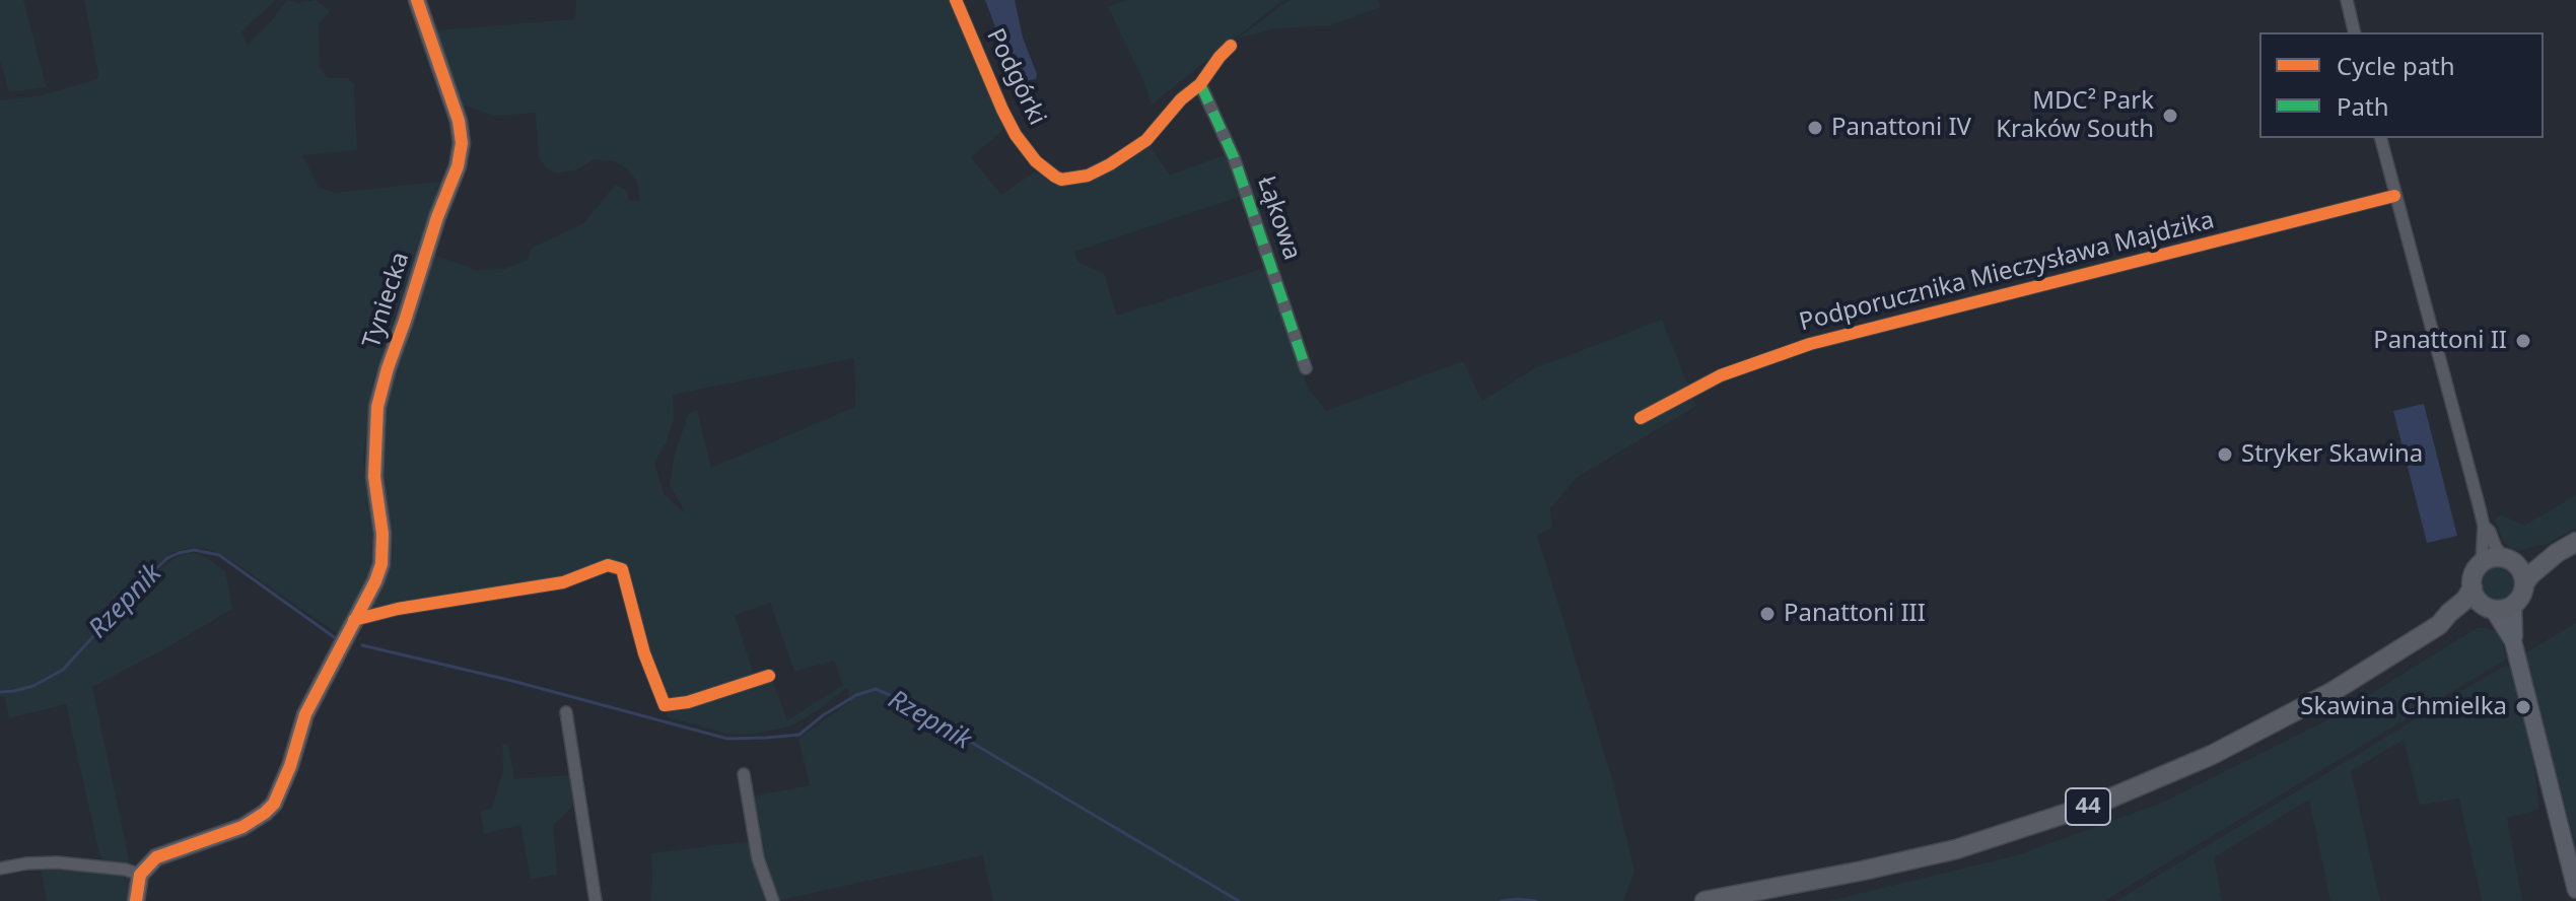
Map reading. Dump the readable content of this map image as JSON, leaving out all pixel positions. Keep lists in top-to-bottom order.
{
  "streets": {
    "main road": ["44"],
    "street": [
      "Podgórki",
      "Łąkowa",
      "Podporucznika Mieczysława Majdzika",
      "Tyniecka"
    ]
  },
  "crossings": [
    ["Podgórki", "Łąkowa"]
  ],
  "water": ["Rzepnik"],
  "places": [
    "MDC² Park Kraków South",
    "Panattoni IV",
    "Panattoni II",
    "Stryker Skawina",
    "Panattoni III",
    "Skawina Chmielka"
  ],
  "legend": ["Cycle path", "Path"]
}
